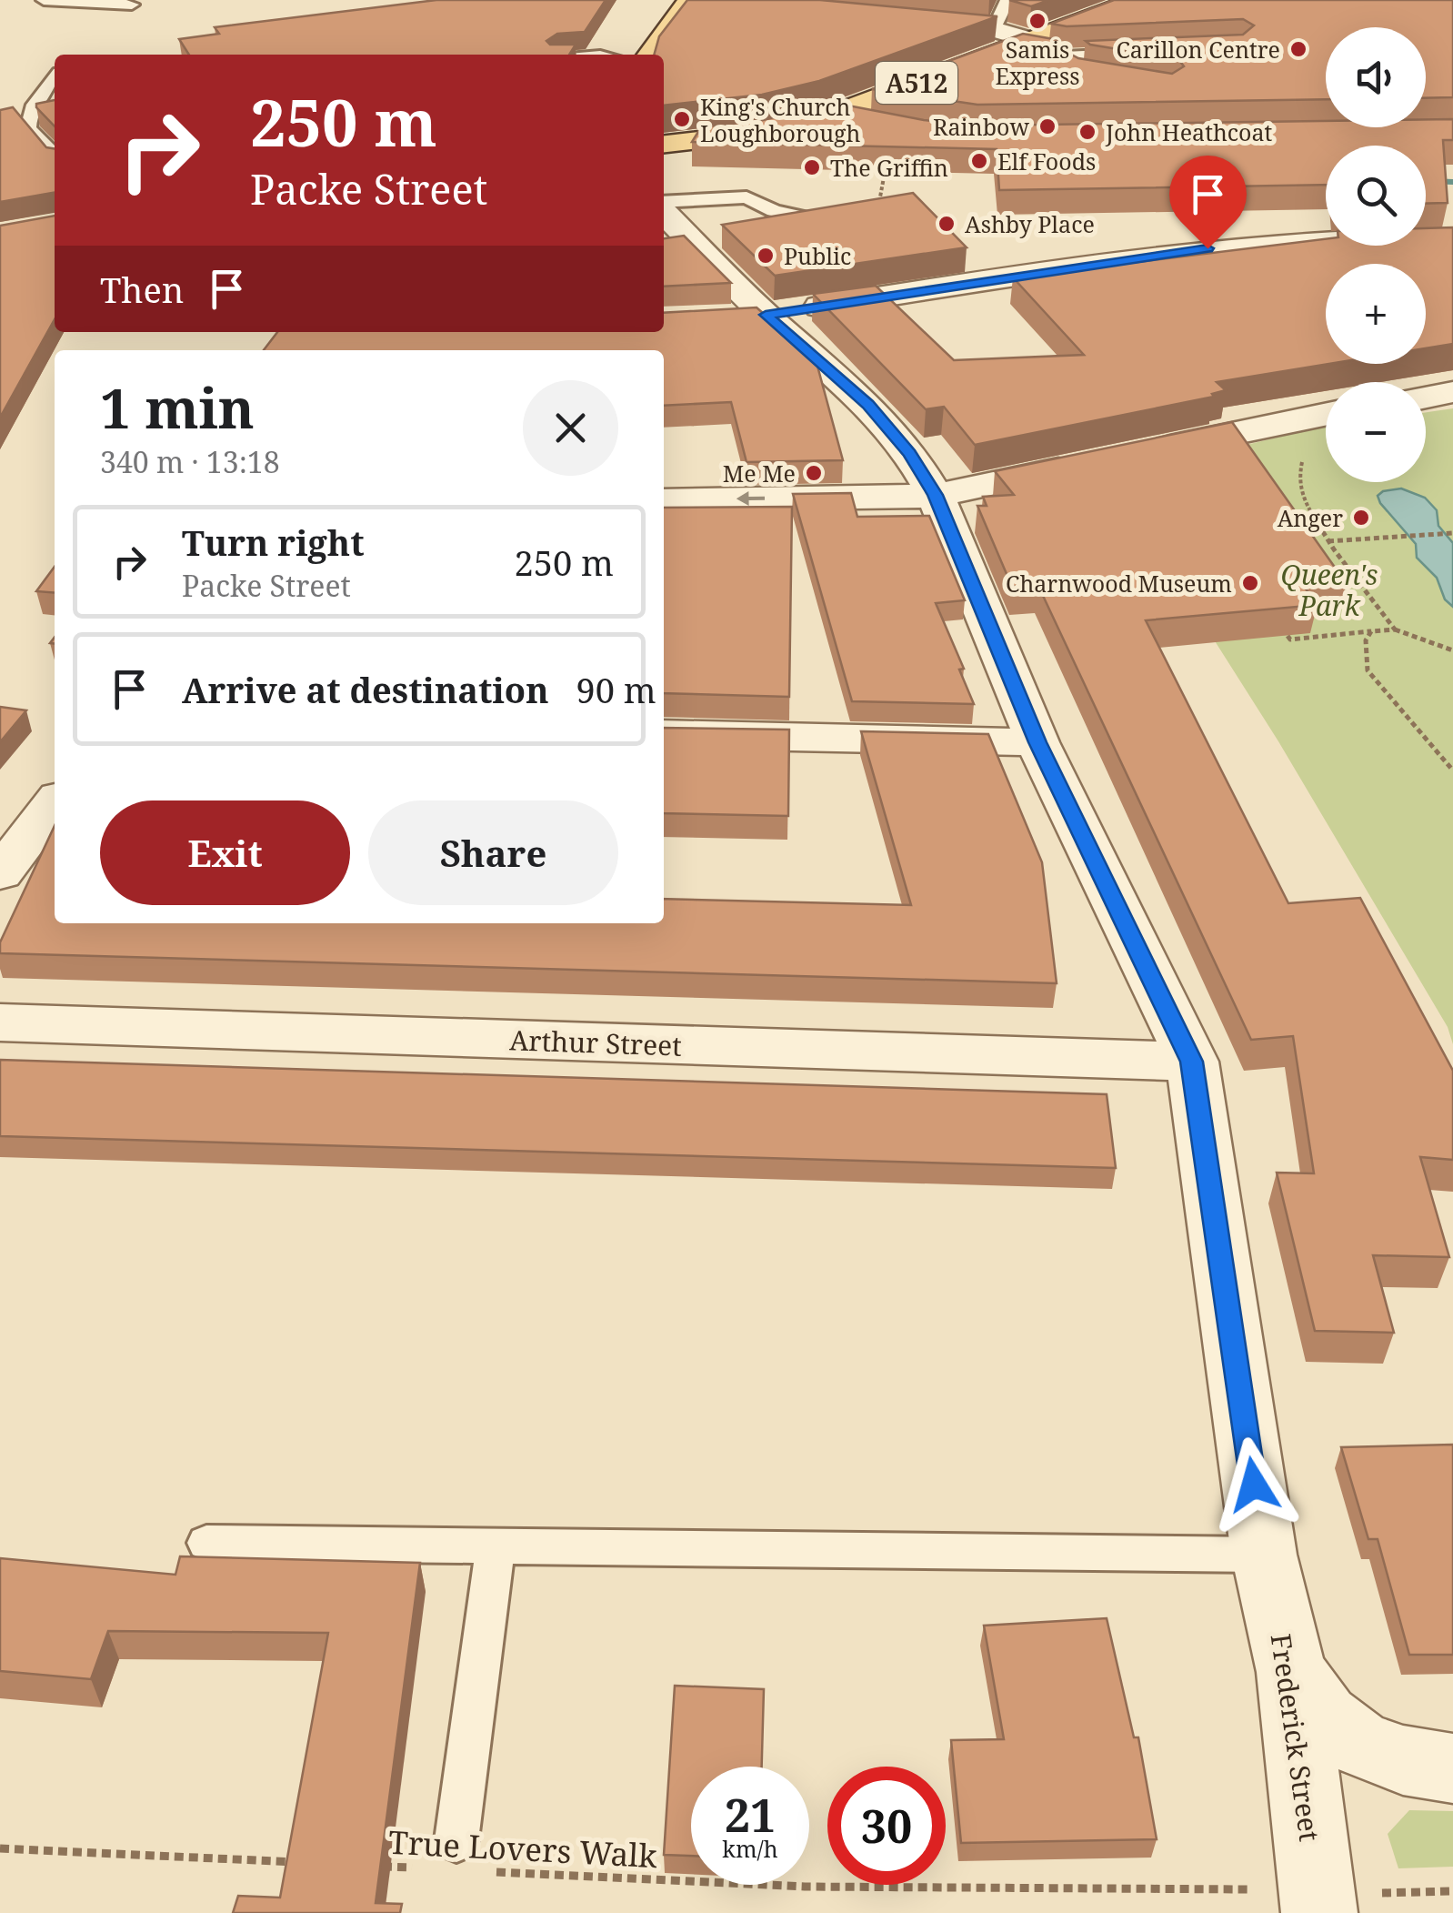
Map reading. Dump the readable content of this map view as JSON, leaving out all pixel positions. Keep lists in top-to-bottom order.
{
  "streets": {
    "main road": ["A512"],
    "street": ["Arthur Street", "Frederick Street"],
    "path": ["True Lovers Walk"]
  },
  "crossings": [
    ["Arthur Street", "Frederick Street"],
    ["Frederick Street", "True Lovers Walk"]
  ],
  "parks": ["Queen's Park"],
  "places": [
    "Samis Express",
    "Carillon Centre",
    "King's Church Loughborough",
    "Rainbow",
    "John Heathcoat",
    "Elf Foods",
    "The Griffin",
    "Ashby Place",
    "Public",
    "Me Me",
    "Anger",
    "Charnwood Museum"
  ],
  "page": {
    "map_buttons": ["+", "−"],
    "turn": ["250 m", "Packe Street"],
    "then": "Then",
    "heading": ["1 min", "340 m · 13:18"],
    "list": [
      {
        "name": "Turn right",
        "note": "Packe Street",
        "value": "250 m"
      },
      {
        "name": "Arrive at destination",
        "value": "90 m"
      }
    ],
    "buttons": ["Exit", "Share"],
    "speed": "21 km/h",
    "limit": "30"
  }
}
